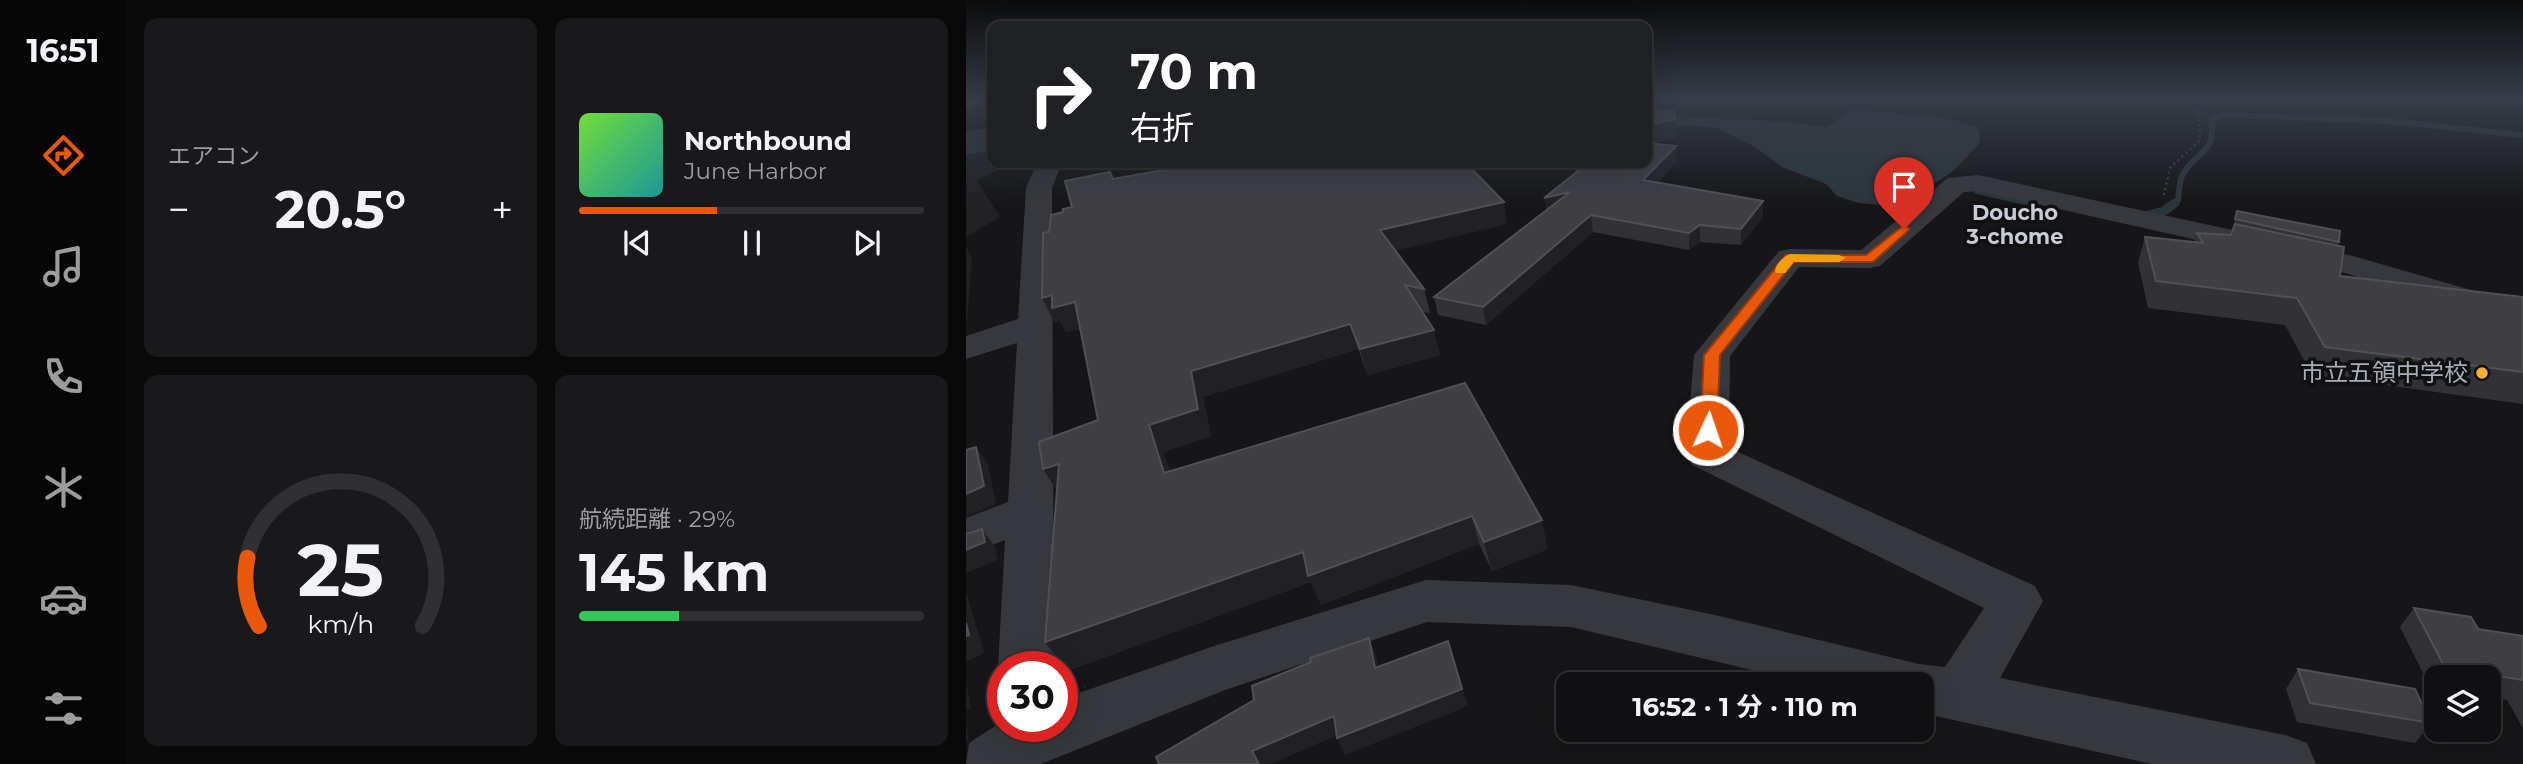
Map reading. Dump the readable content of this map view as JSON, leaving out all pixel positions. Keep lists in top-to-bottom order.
{
  "districts": ["Doucho 3-chome"],
  "places": ["市立五領中学校"],
  "page": {
    "tabs": "16:51",
    "tile": [
      "エアコン",
      ["航続距離 · 29%", "145 km"]
    ],
    "turn": ["70 m", "右折"],
    "song": ["Northbound", "June Harbor"],
    "heat": ["−", "20.5°", "+"],
    "limit": "30",
    "trip": "16:52 · 1 分 · 110 m",
    "gauge": ["25", "km/h"]
  }
}
